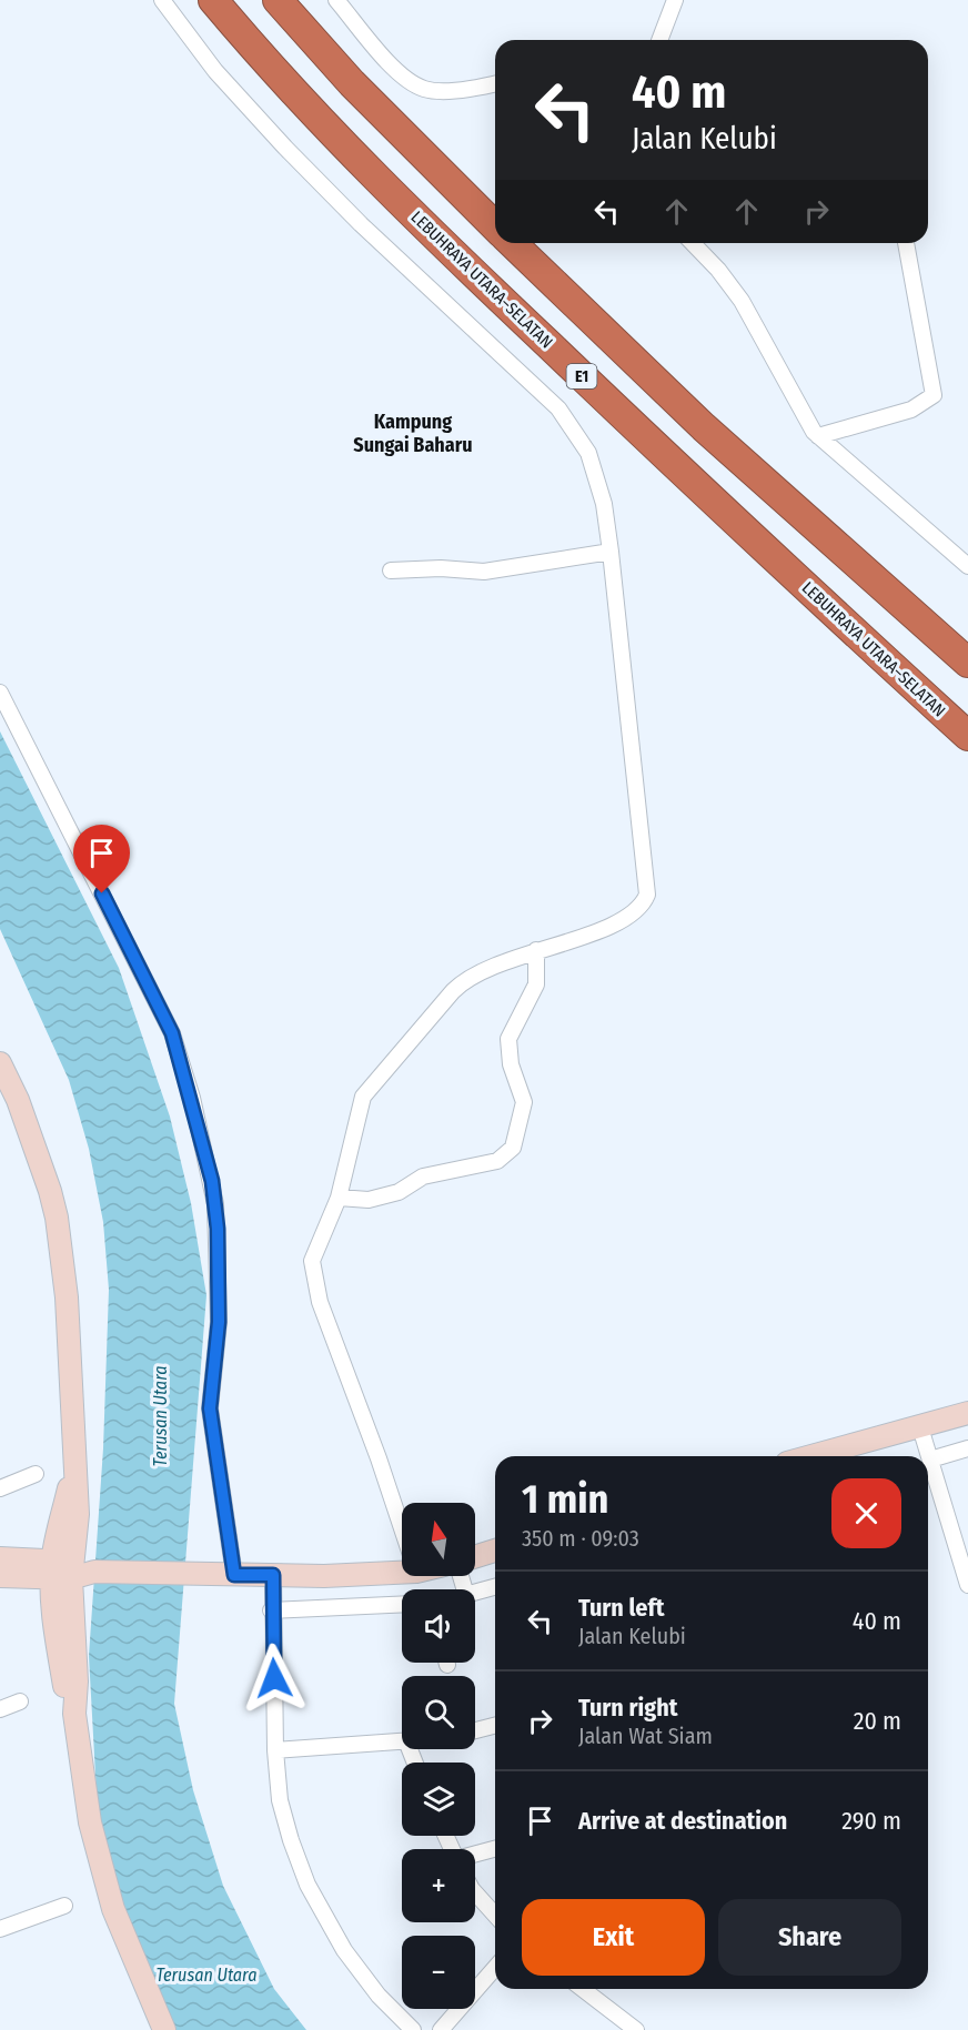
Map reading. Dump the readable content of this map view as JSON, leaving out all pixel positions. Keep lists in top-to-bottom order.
{
  "streets": {
    "highway": ["LEBUHRAYA UTARA–SELATAN", "E1"]
  },
  "districts": ["Kampung Sungai Baharu"],
  "water": ["Terusan Utara"],
  "north": "top",
  "page": {
    "turn": ["40 m", "Jalan Kelubi"],
    "heading": ["1 min", "350 m · 09:03"],
    "map_buttons": ["+", "−"],
    "list": [
      {
        "name": "Turn left",
        "note": "Jalan Kelubi",
        "value": "40 m"
      },
      {
        "name": "Turn right",
        "note": "Jalan Wat Siam",
        "value": "20 m"
      },
      {
        "name": "Arrive at destination",
        "value": "290 m"
      }
    ],
    "buttons": ["Exit", "Share"]
  }
}
